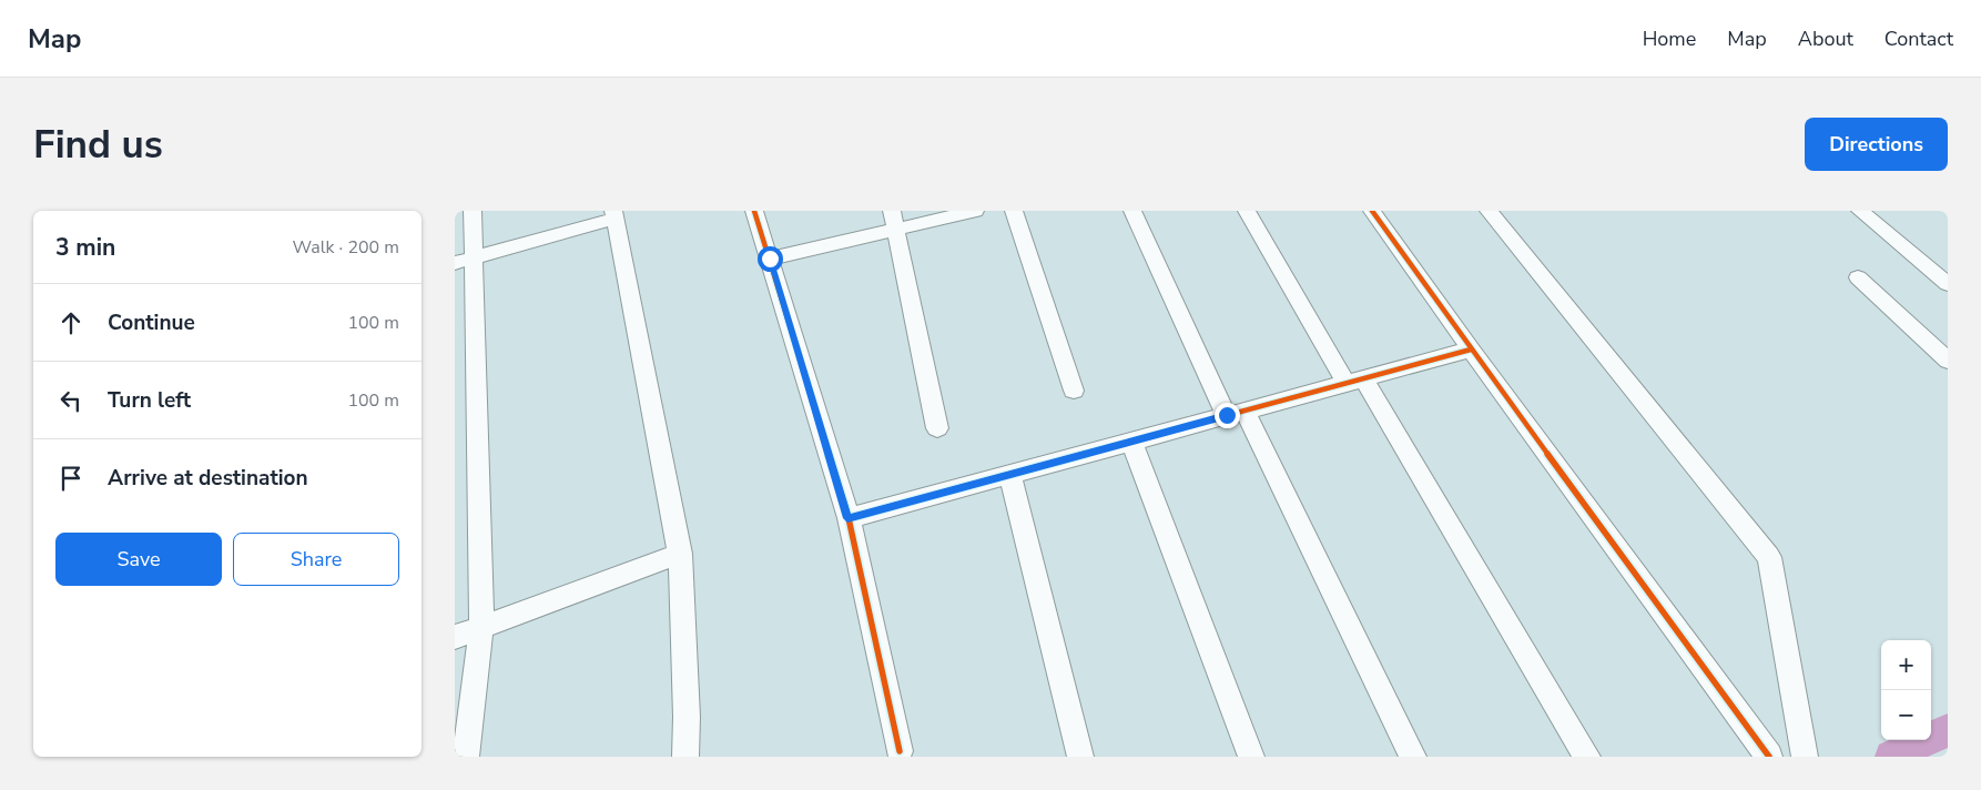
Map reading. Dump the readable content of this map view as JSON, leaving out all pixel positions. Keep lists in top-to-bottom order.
{
  "page": {
    "header": "Map",
    "nav": [
      "Home",
      "Map",
      "About",
      "Contact"
    ],
    "buttons": [
      "Directions",
      ["Save", "Share"]
    ],
    "title": "Find us",
    "heading": ["3 min", "Walk · 200 m"],
    "list": [
      ["Continue", "100 m"],
      ["Turn left", "100 m"],
      "Arrive at destination"
    ],
    "map_buttons": ["+", "−"]
  }
}
